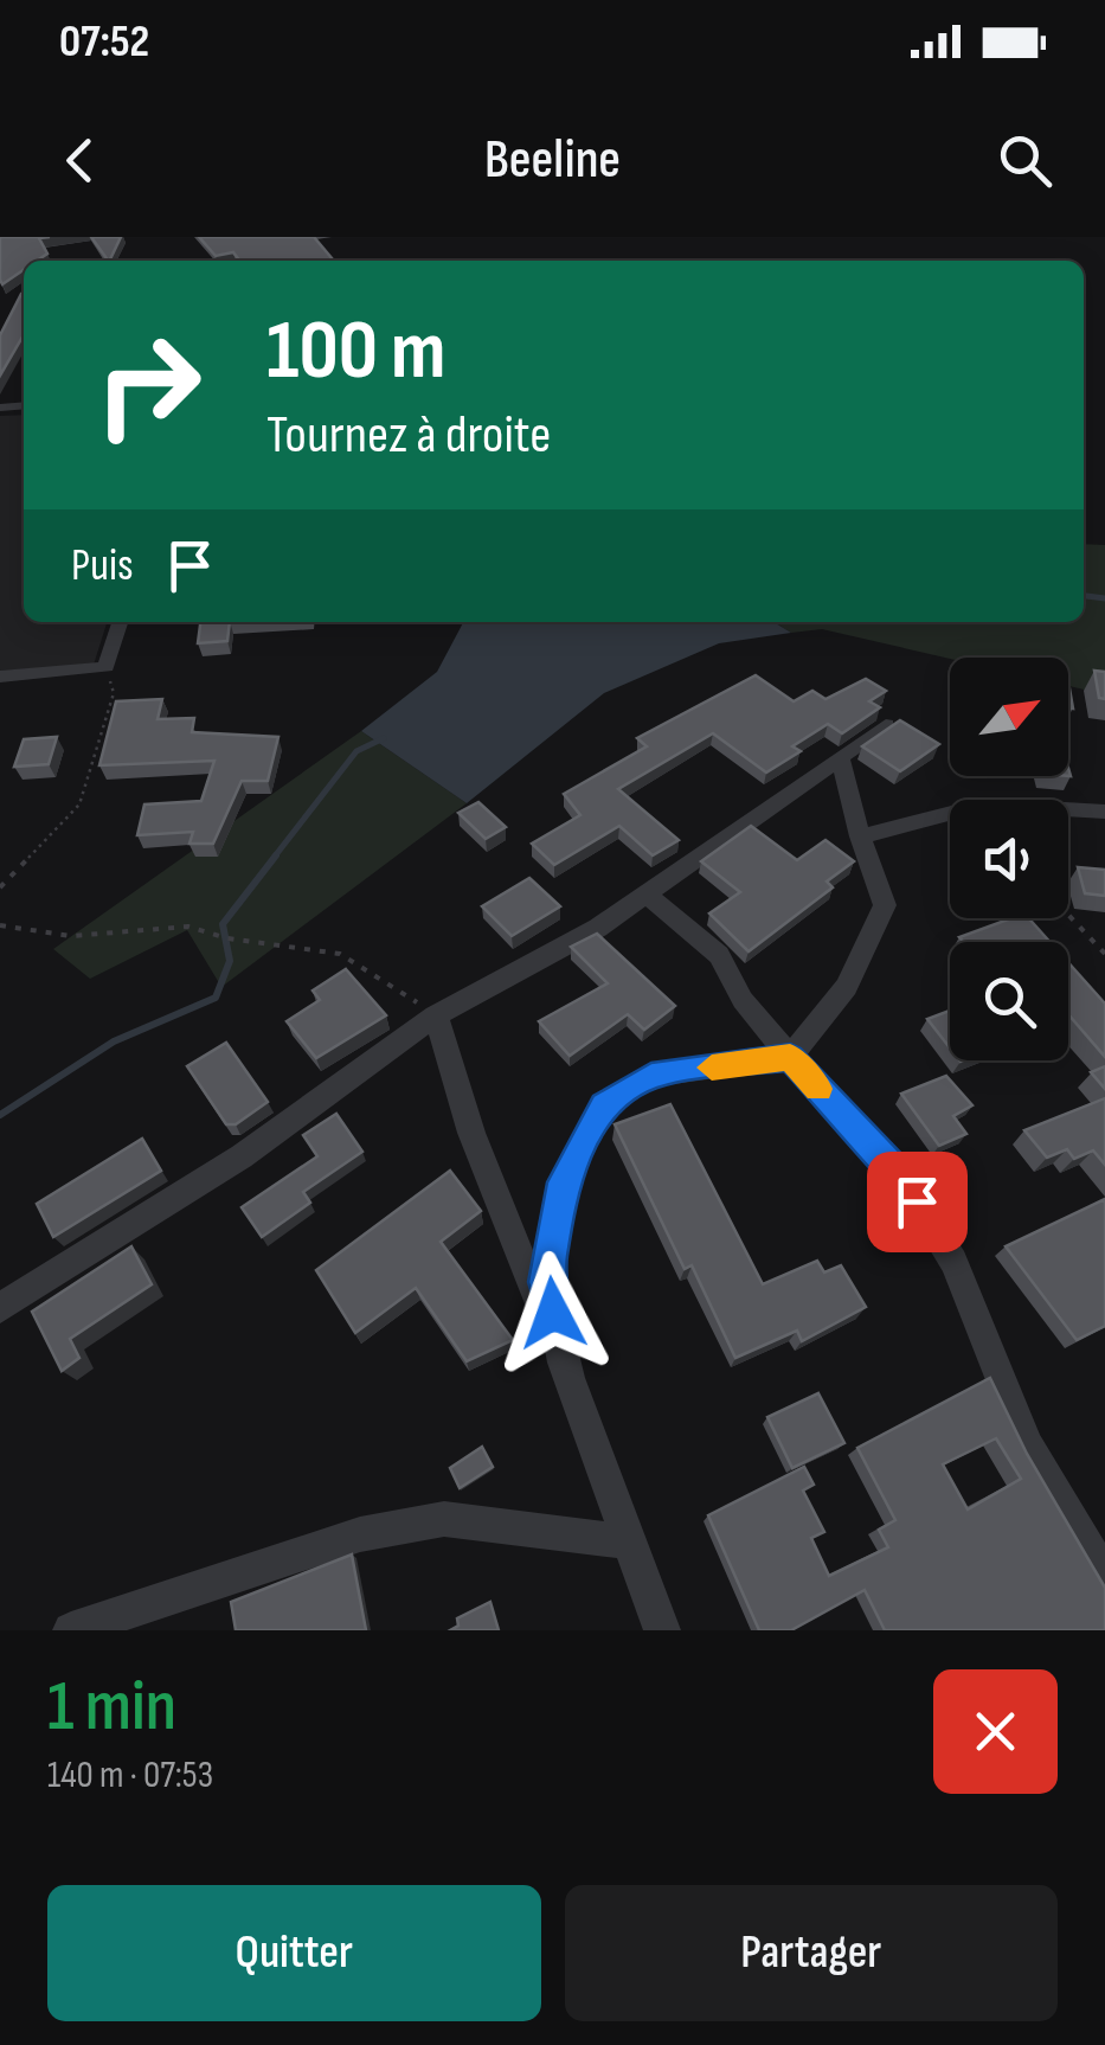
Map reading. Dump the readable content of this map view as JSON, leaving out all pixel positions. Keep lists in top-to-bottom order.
{
  "north": "top right",
  "page": {
    "status": "07:52",
    "header": "Beeline",
    "turn": ["100 m", "Tournez à droite"],
    "then": "Puis",
    "heading": ["1 min", "140 m · 07:53"],
    "buttons": ["Quitter", "Partager"]
  }
}
